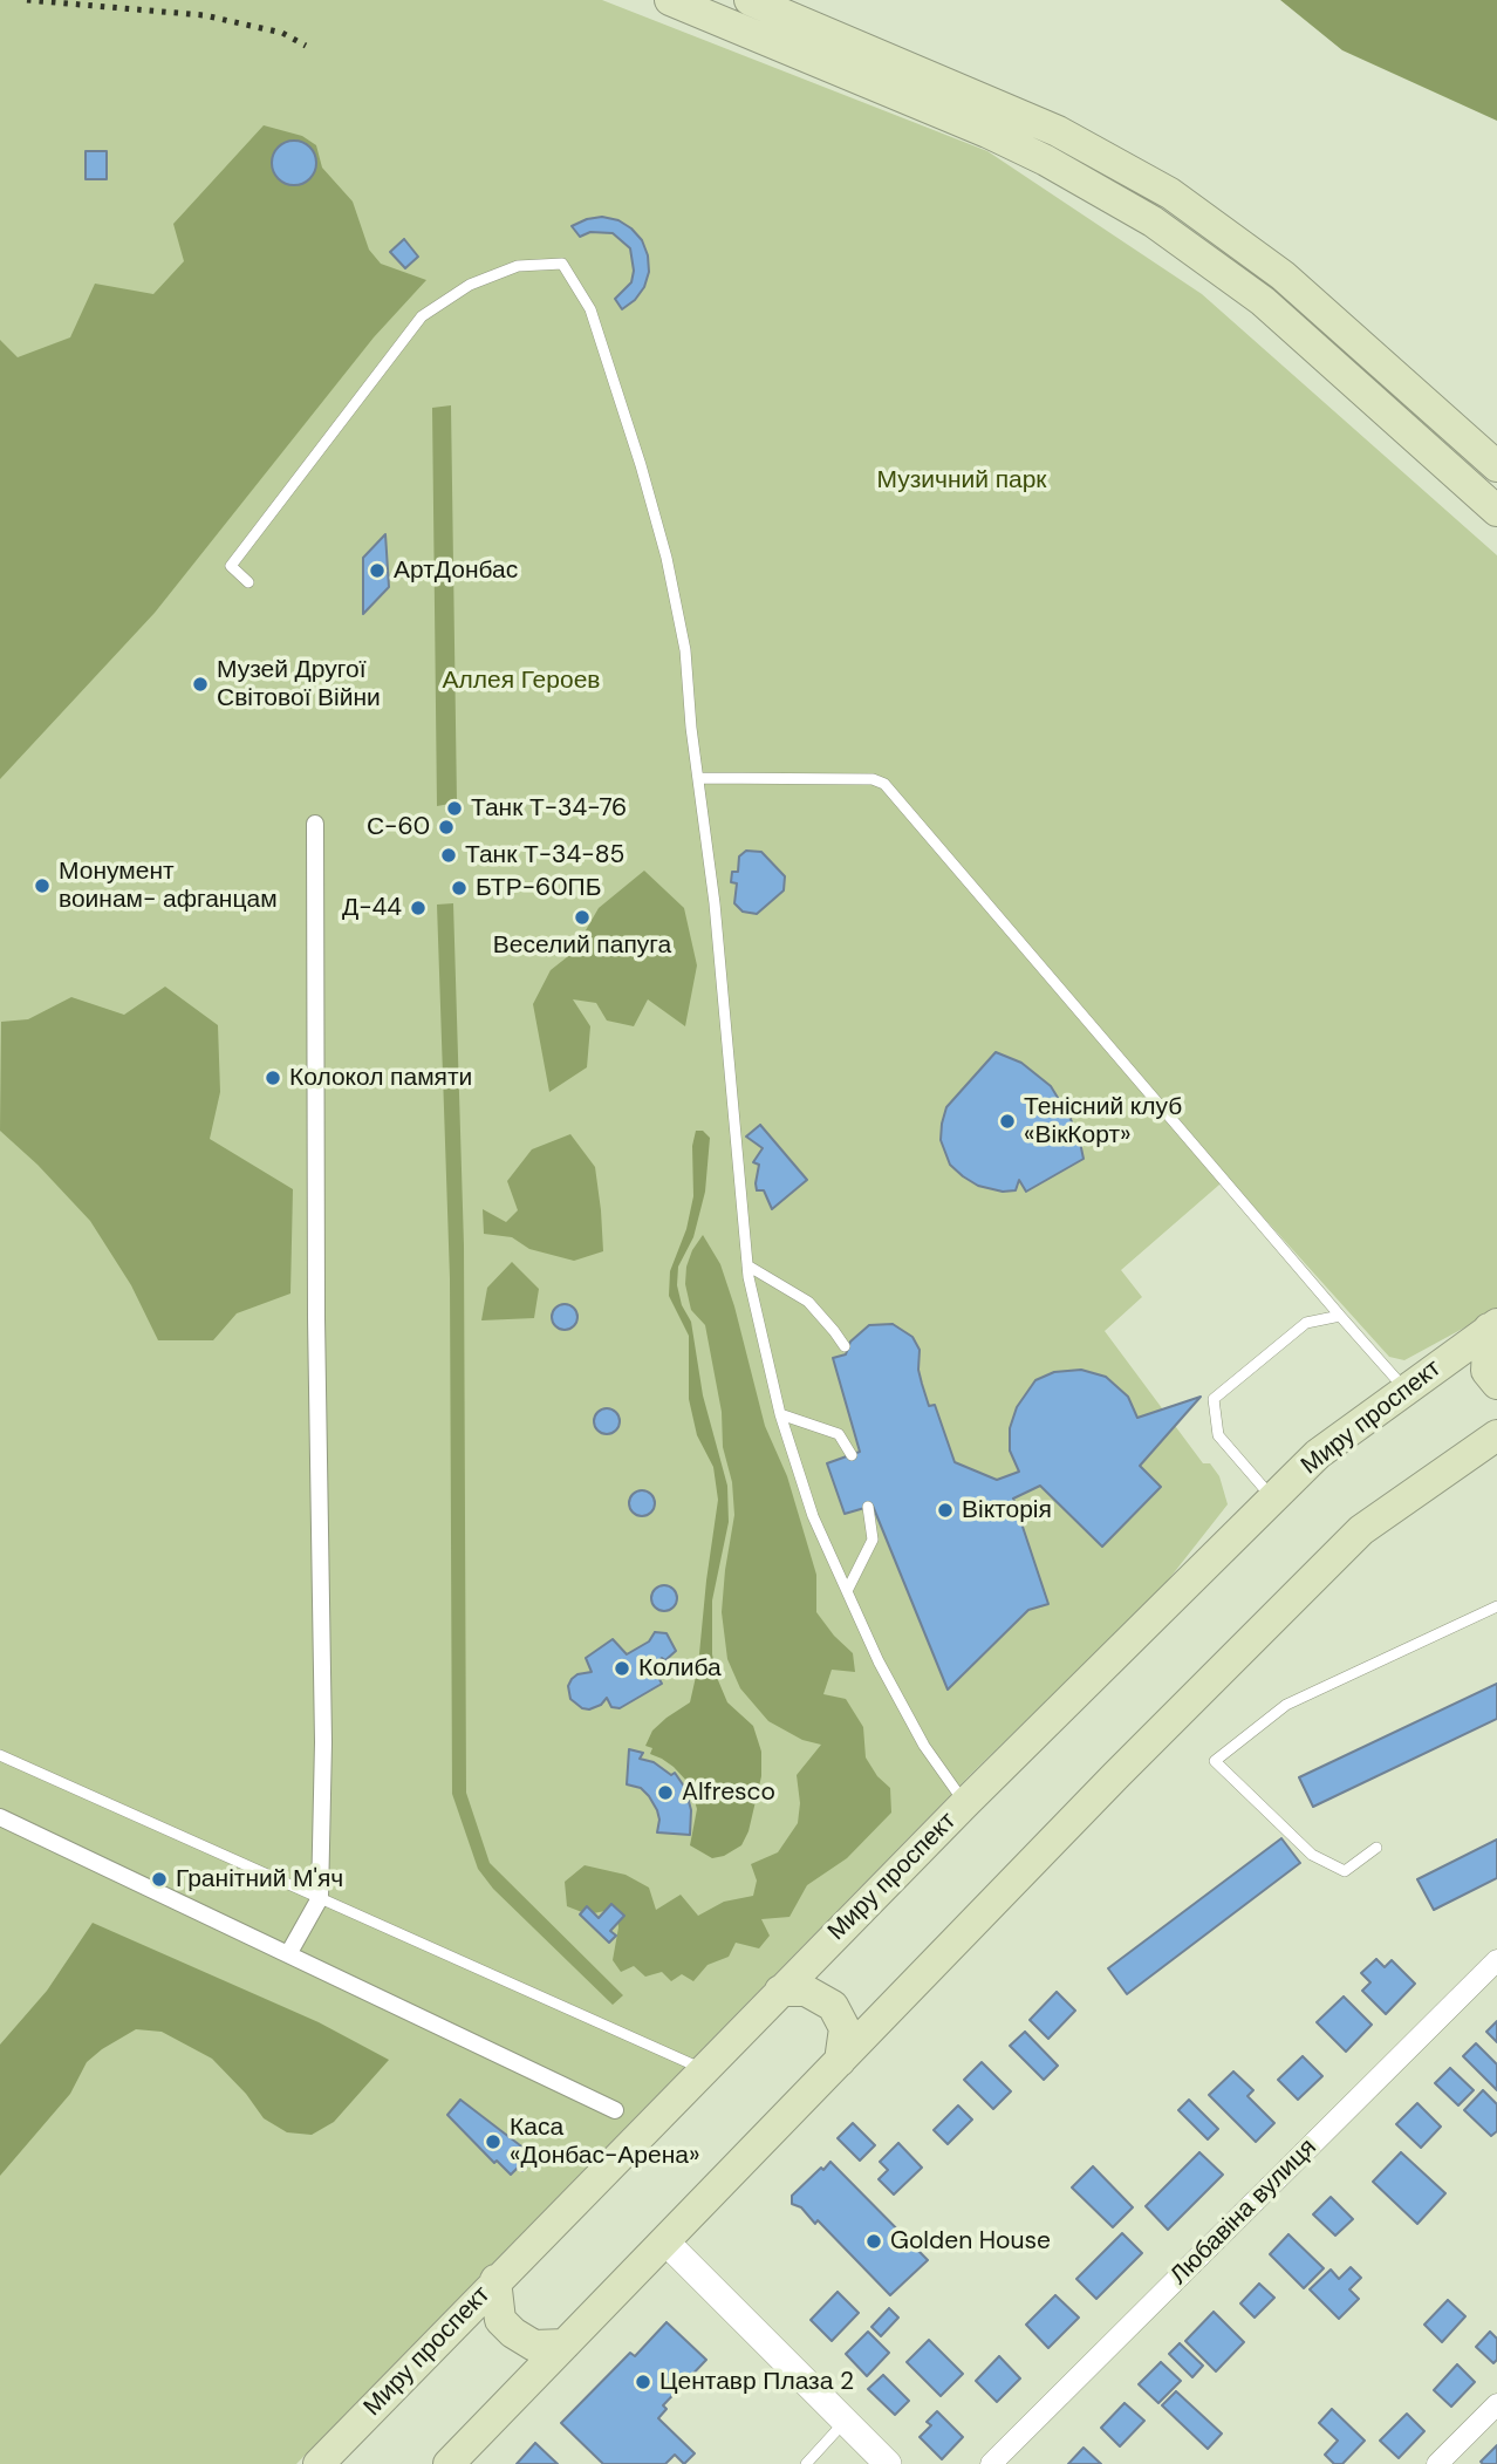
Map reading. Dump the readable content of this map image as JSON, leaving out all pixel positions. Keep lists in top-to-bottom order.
{
  "streets": {
    "main road": ["Миру проспект"],
    "street": ["Любавіна вулиця"]
  },
  "parks": ["Музичний парк", "Аллея Героев"],
  "places": [
    "АртДонбас",
    "Музей Другої Світової Війни",
    "Танк Т-34-76",
    "С-60",
    "Танк Т-34-85",
    "Монумент воинам- афганцам",
    "БТР-60ПБ",
    "Д-44",
    "Веселий папуга",
    "Колокол памяти",
    "Тенісний клуб «ВікКорт»",
    "Вікторія",
    "Колиба",
    "Alfresco",
    "Гранітний М'яч",
    "Каса «Донбас-Арена»",
    "Golden House",
    "Центавр Плаза 2"
  ]
}
